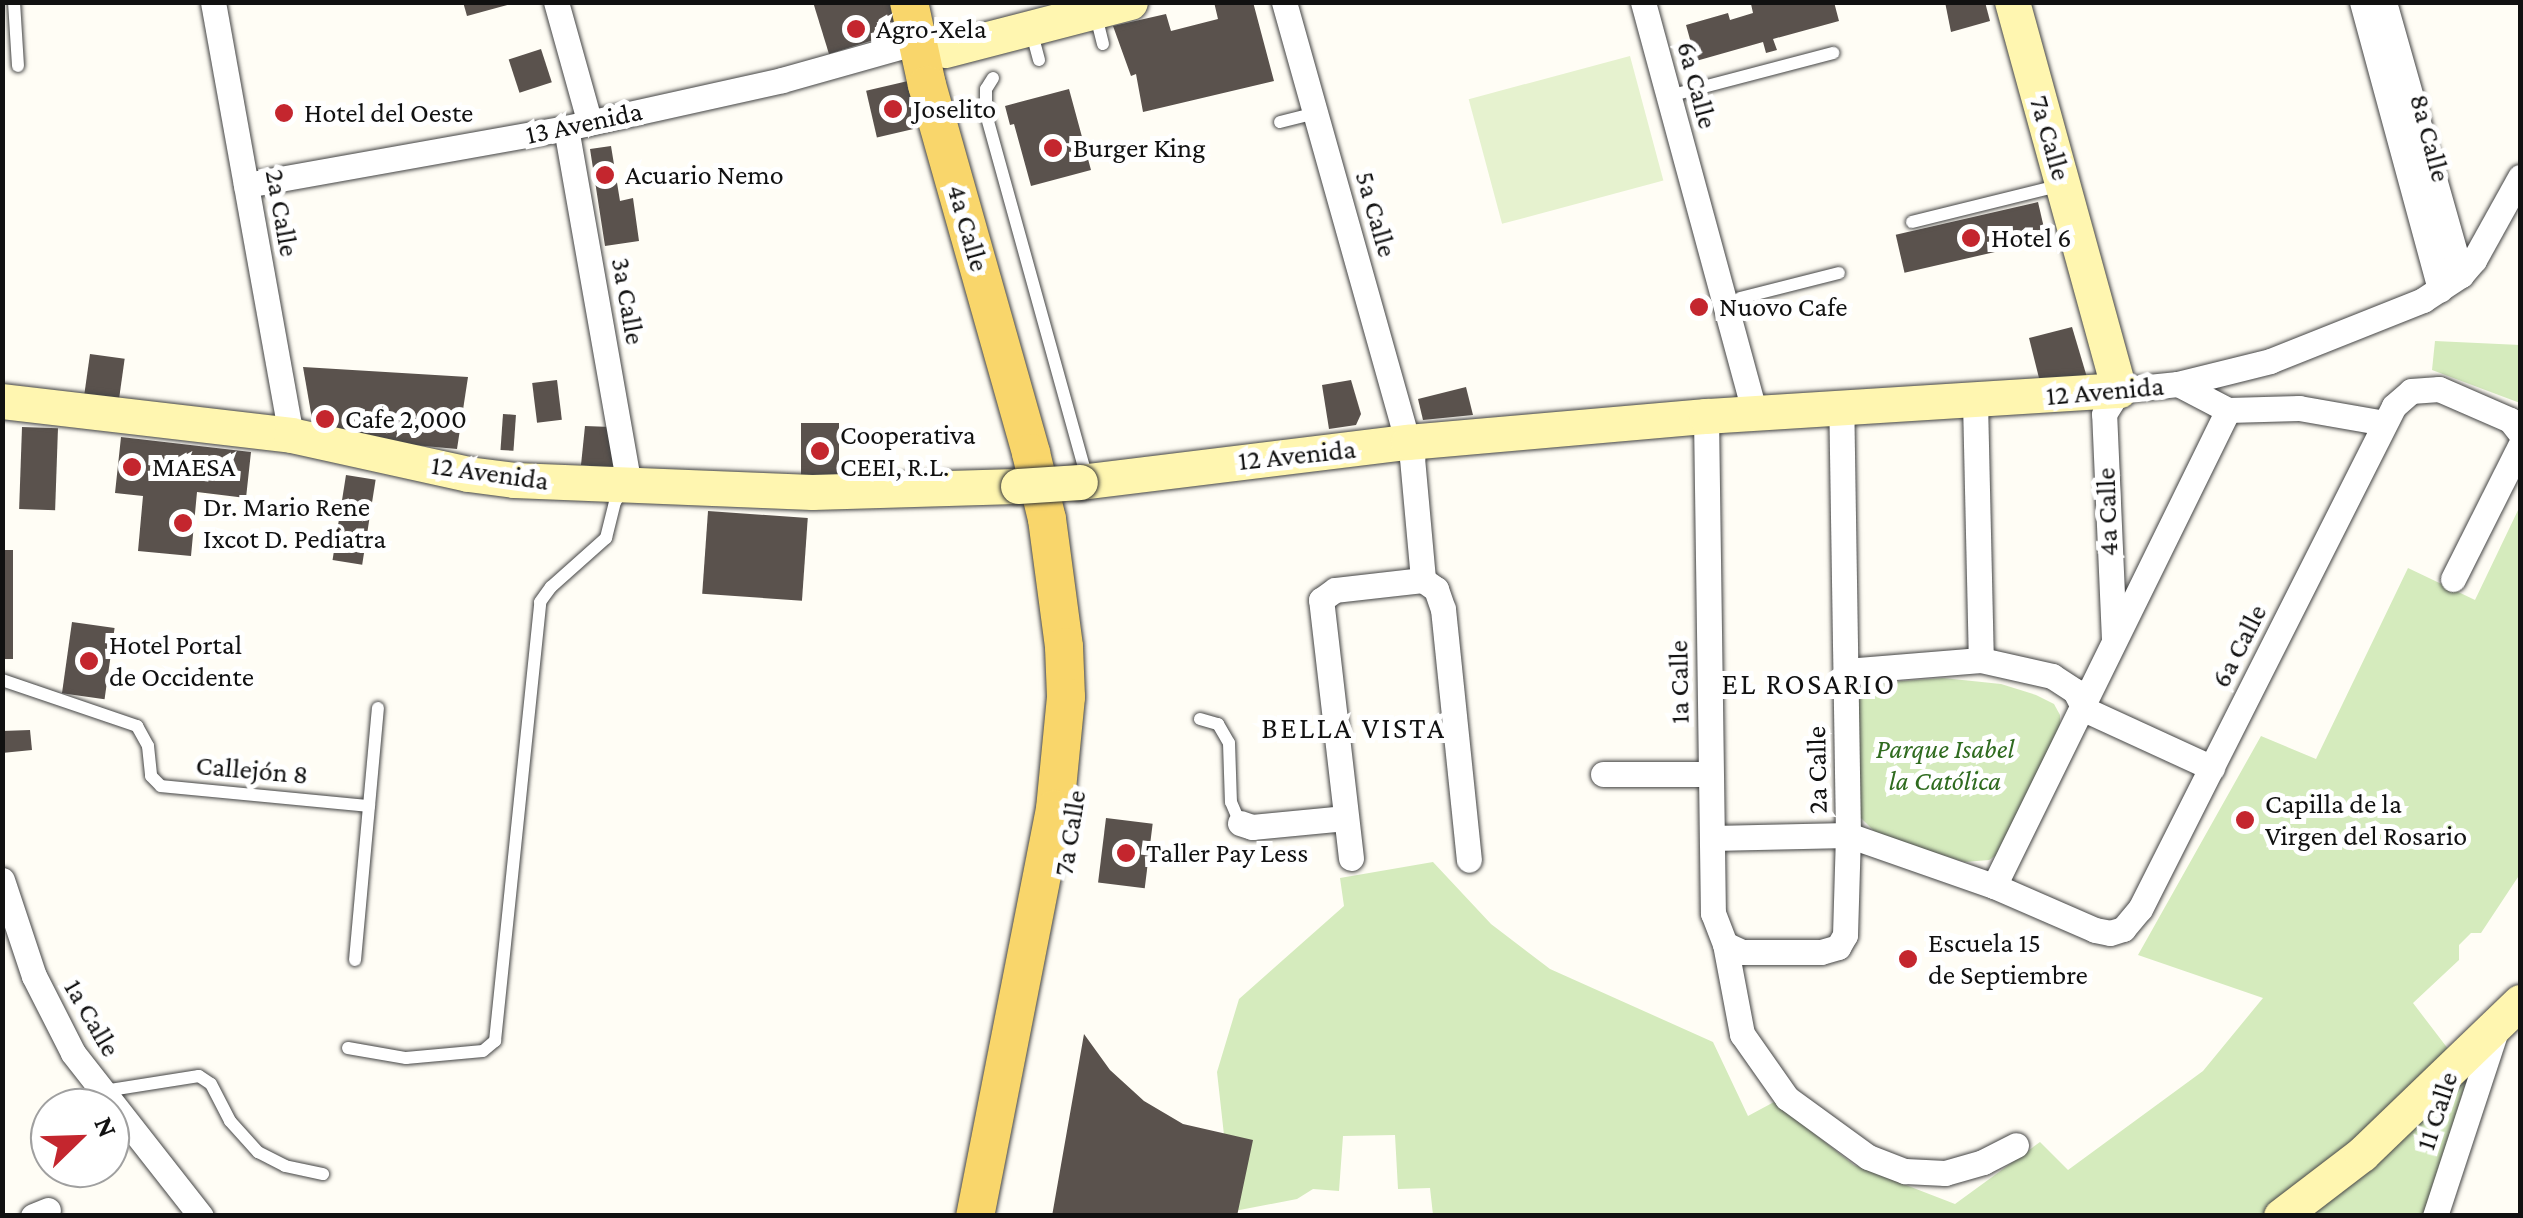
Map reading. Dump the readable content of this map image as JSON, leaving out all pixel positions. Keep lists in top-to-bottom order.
{
  "streets": {
    "main road": ["7a Calle", "4a Calle"],
    "street": [
      "6a Calle",
      "13 Avenida",
      "8a Calle",
      "2a Calle",
      "5a Calle",
      "3a Calle",
      "12 Avenida",
      "1a Calle",
      "11 Calle"
    ],
    "lane": ["Callejón 8"]
  },
  "crossings": [
    ["6a Calle", "12 Avenida"],
    ["13 Avenida", "2a Calle"],
    ["13 Avenida", "4a Calle"],
    ["13 Avenida", "3a Calle"],
    ["7a Calle", "4a Calle"],
    ["7a Calle", "12 Avenida"],
    ["8a Calle", "12 Avenida"],
    ["2a Calle", "12 Avenida"],
    ["2a Calle", "1a Calle"],
    ["5a Calle", "12 Avenida"],
    ["4a Calle", "12 Avenida"],
    ["3a Calle", "12 Avenida"],
    ["12 Avenida", "1a Calle"]
  ],
  "districts": ["EL ROSARIO", "BELLA VISTA"],
  "parks": ["Parque Isabel la Católica"],
  "places": [
    "Agro-Xela",
    "Joselito",
    "Hotel del Oeste",
    "Burger King",
    "Acuario Nemo",
    "Hotel 6",
    "Nuovo Cafe",
    "Cafe 2,000",
    "Cooperativa CEEI, R.L.",
    "MAESA",
    "Dr. Mario Rene Ixcot D. Pediatra",
    "Hotel Portal de Occidente",
    "Capilla de la Virgen del Rosario",
    "Taller Pay Less",
    "Escuela 15 de Septiembre"
  ],
  "north": "top right"
}
